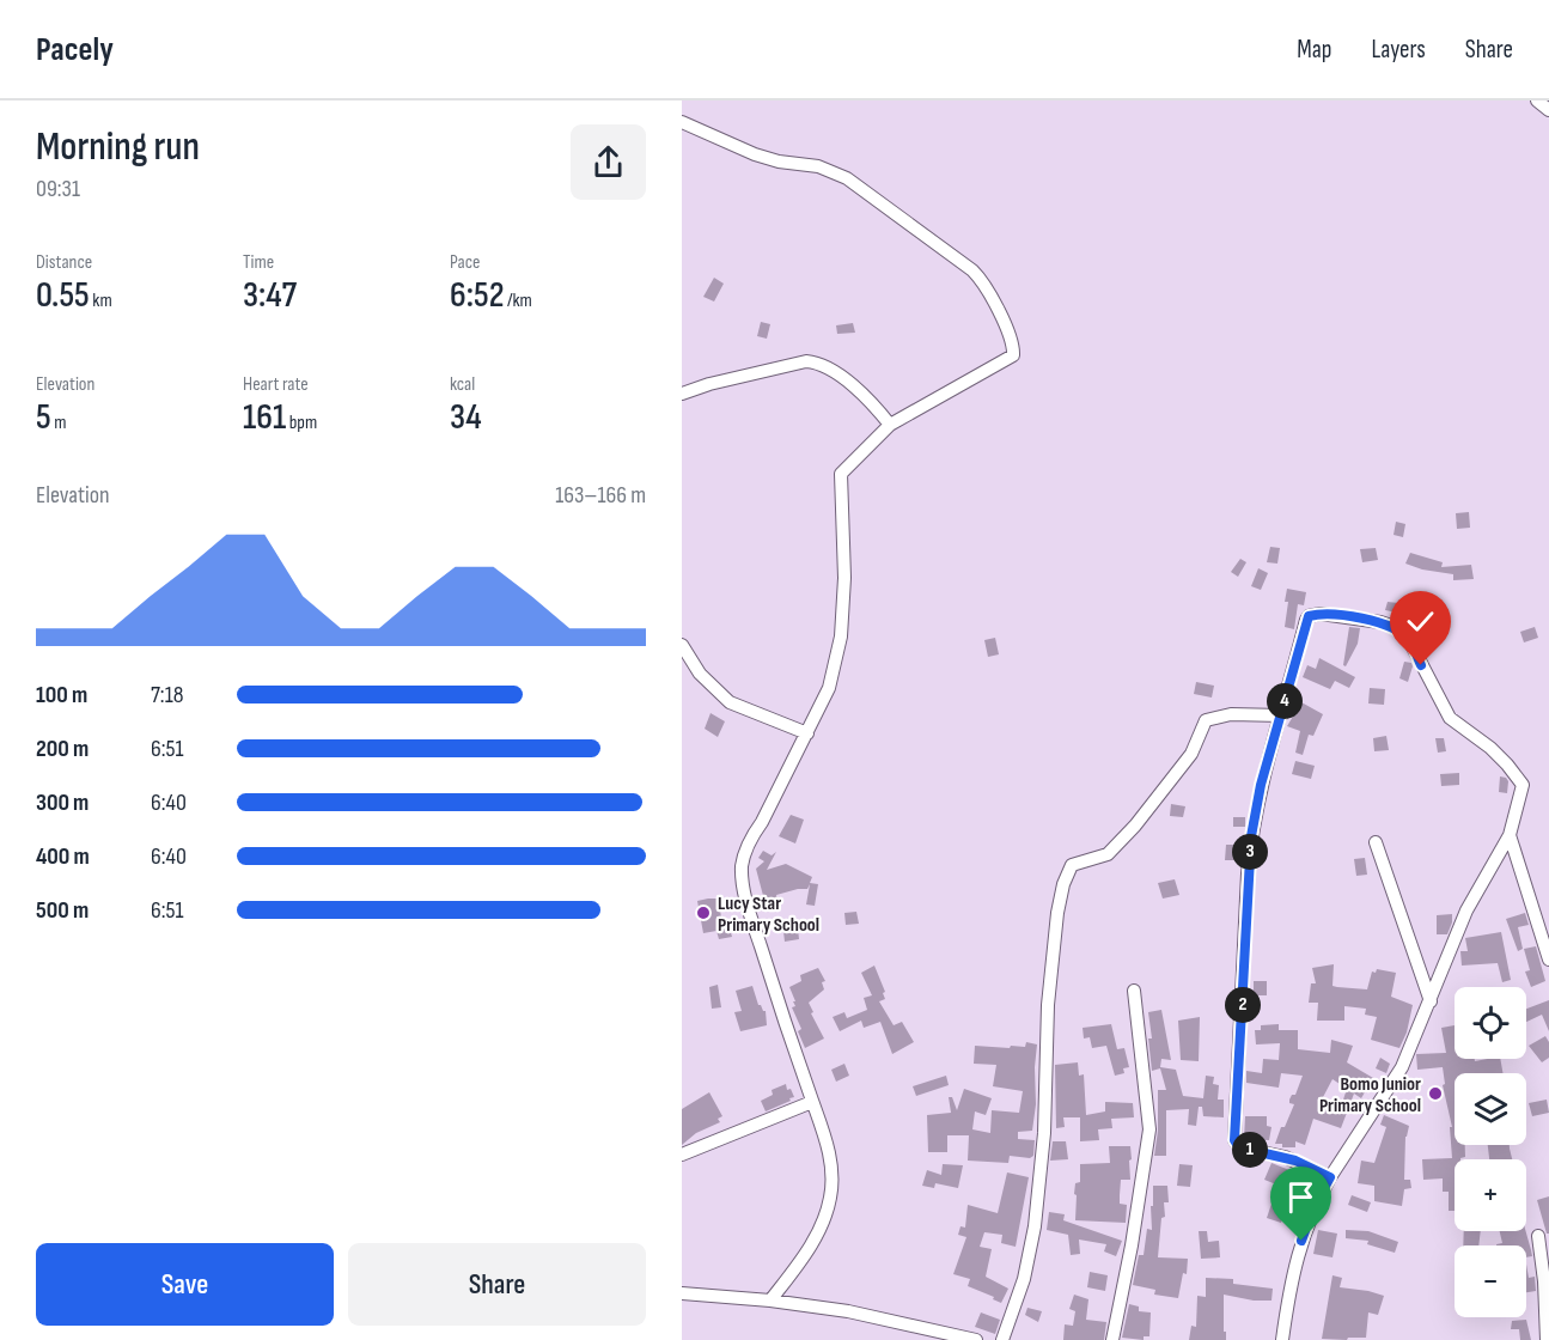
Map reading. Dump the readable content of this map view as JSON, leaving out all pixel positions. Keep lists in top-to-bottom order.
{
  "places": ["Lucy Star Primary School", "Bomo Junior Primary School"],
  "page": {
    "header": "Pacely",
    "nav": ["Map", "Layers", "Share"],
    "heading": ["Morning run", "09:31"],
    "stats": [
      ["Distance", "0.55 km"],
      ["Time", "3:47"],
      ["Pace", "6:52 /km"],
      ["Elevation", "5 m"],
      ["Heart rate", "161 bpm"],
      ["kcal", "34"]
    ],
    "chart": ["Elevation", "163–166 m"],
    "list": [
      {
        "name": "100 m",
        "note": "7:18"
      },
      {
        "name": "200 m",
        "note": "6:51"
      },
      {
        "name": "300 m",
        "note": "6:40"
      },
      {
        "name": "400 m",
        "note": "6:40"
      },
      {
        "name": "500 m",
        "note": "6:51"
      }
    ],
    "pins": [
      "4",
      "3",
      "2",
      "1"
    ],
    "map_buttons": ["+", "−"],
    "buttons": ["Save", "Share"]
  }
}
